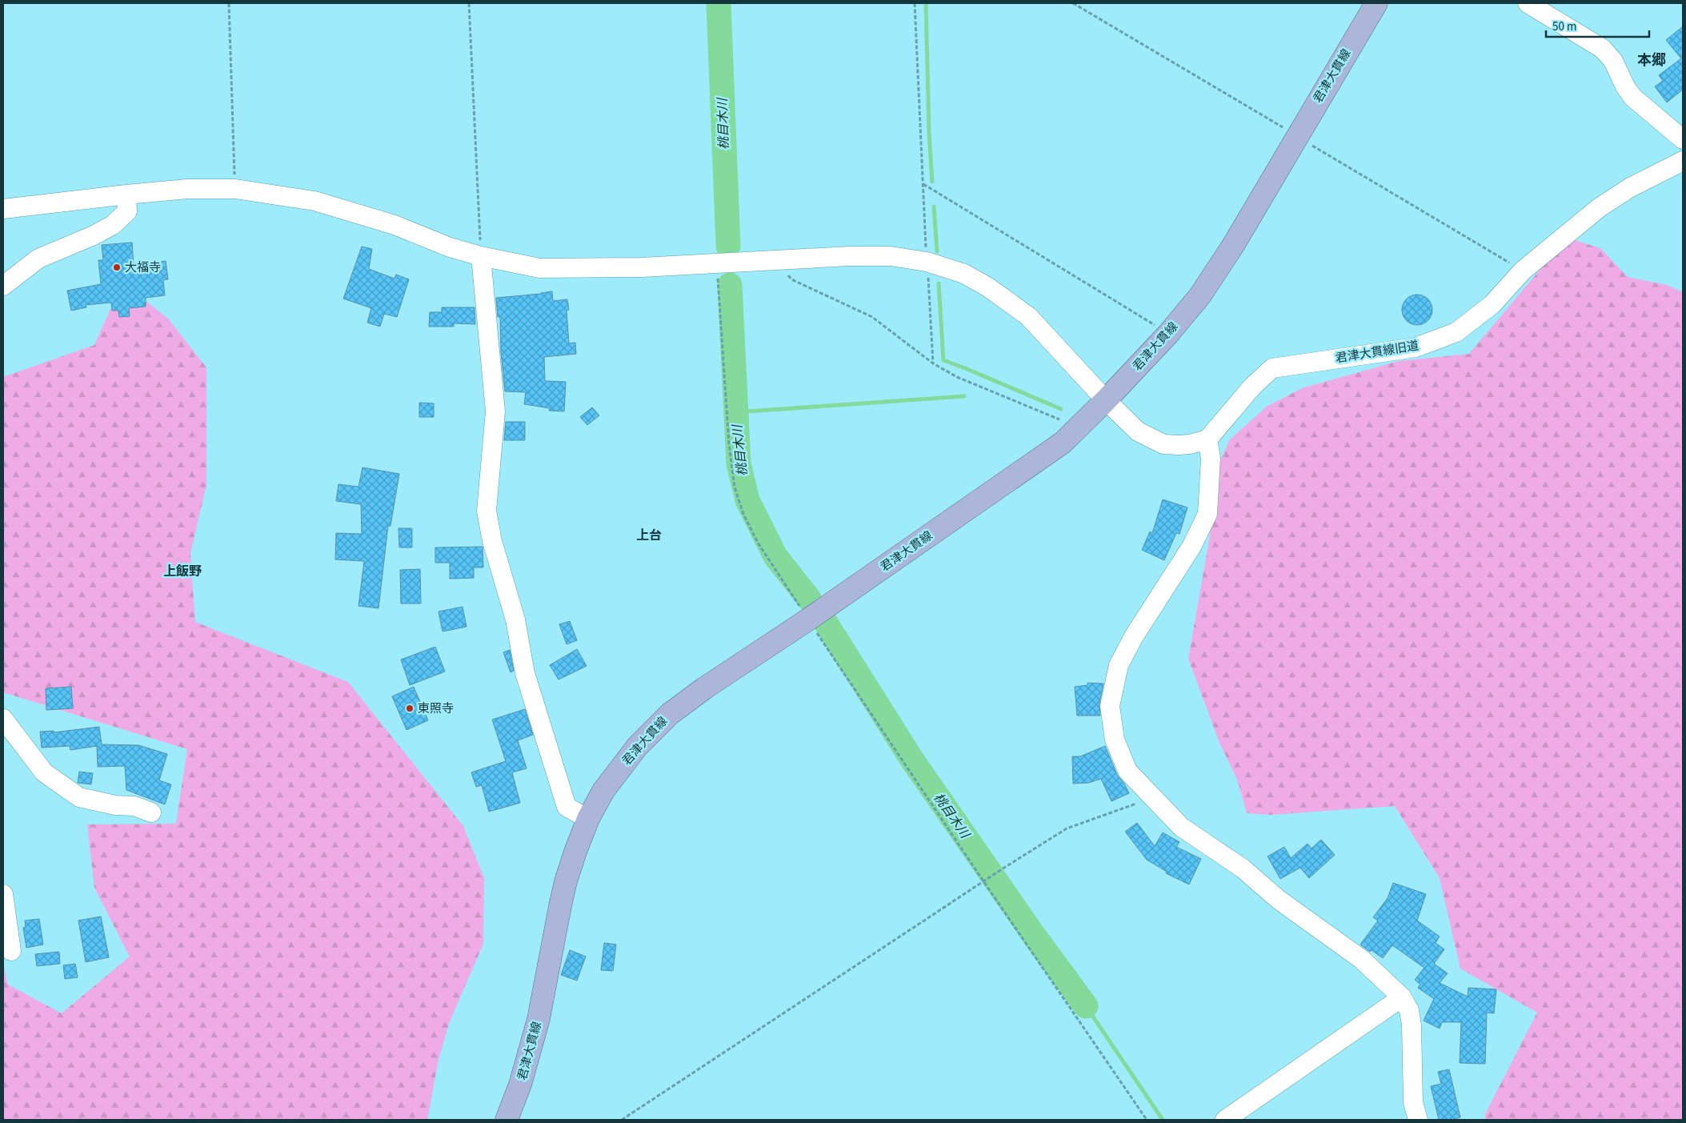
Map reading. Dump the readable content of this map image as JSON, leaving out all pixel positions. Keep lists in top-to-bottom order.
{
  "streets": {
    "main road": ["君津大貫線"],
    "street": ["君津大貫線旧道"]
  },
  "districts": ["本郷", "上台", "上飯野"],
  "water": ["桃目木川"],
  "places": ["大福寺", "東照寺"],
  "scale_bar": "50 m"
}
